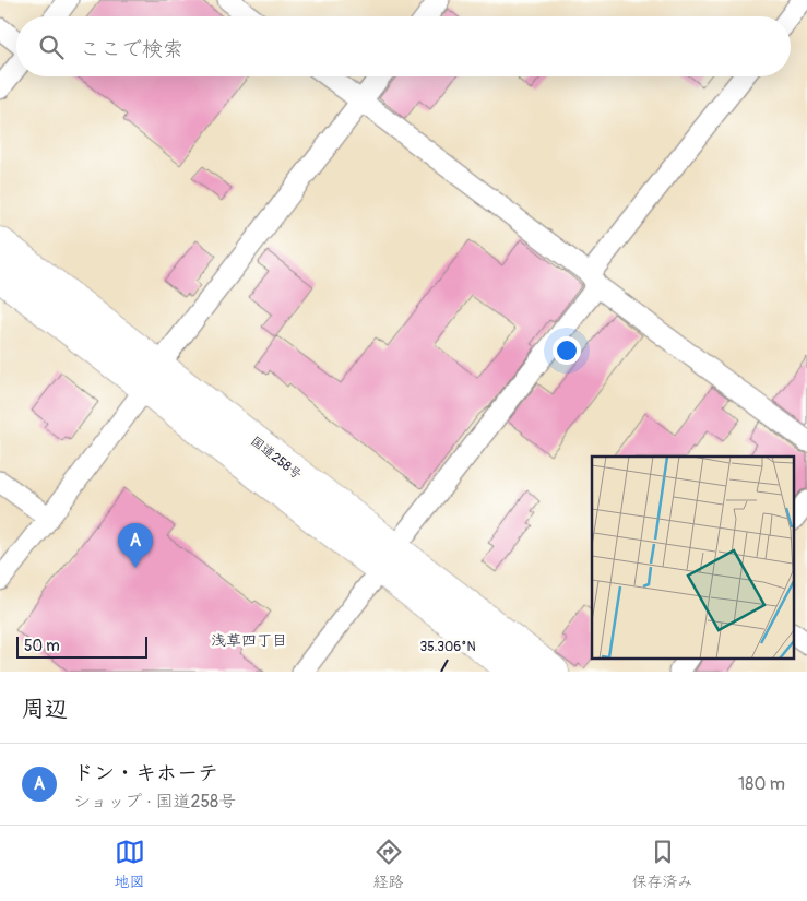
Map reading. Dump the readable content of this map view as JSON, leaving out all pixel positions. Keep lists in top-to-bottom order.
{
  "streets": {
    "highway": ["国道258号"]
  },
  "districts": ["浅草四丁目"],
  "scale_bar": "50 m",
  "page": {
    "search": "ここで検索",
    "pins": "A",
    "scale": "50 m",
    "heading": "周辺",
    "list": [
      {
        "mark": "A",
        "name": "ドン・キホーテ",
        "note": "ショップ · 国道258号",
        "value": "180 m"
      }
    ],
    "nav": ["地図", "経路", "保存済み"]
  },
  "coordinates": ["35.306°N"]
}
